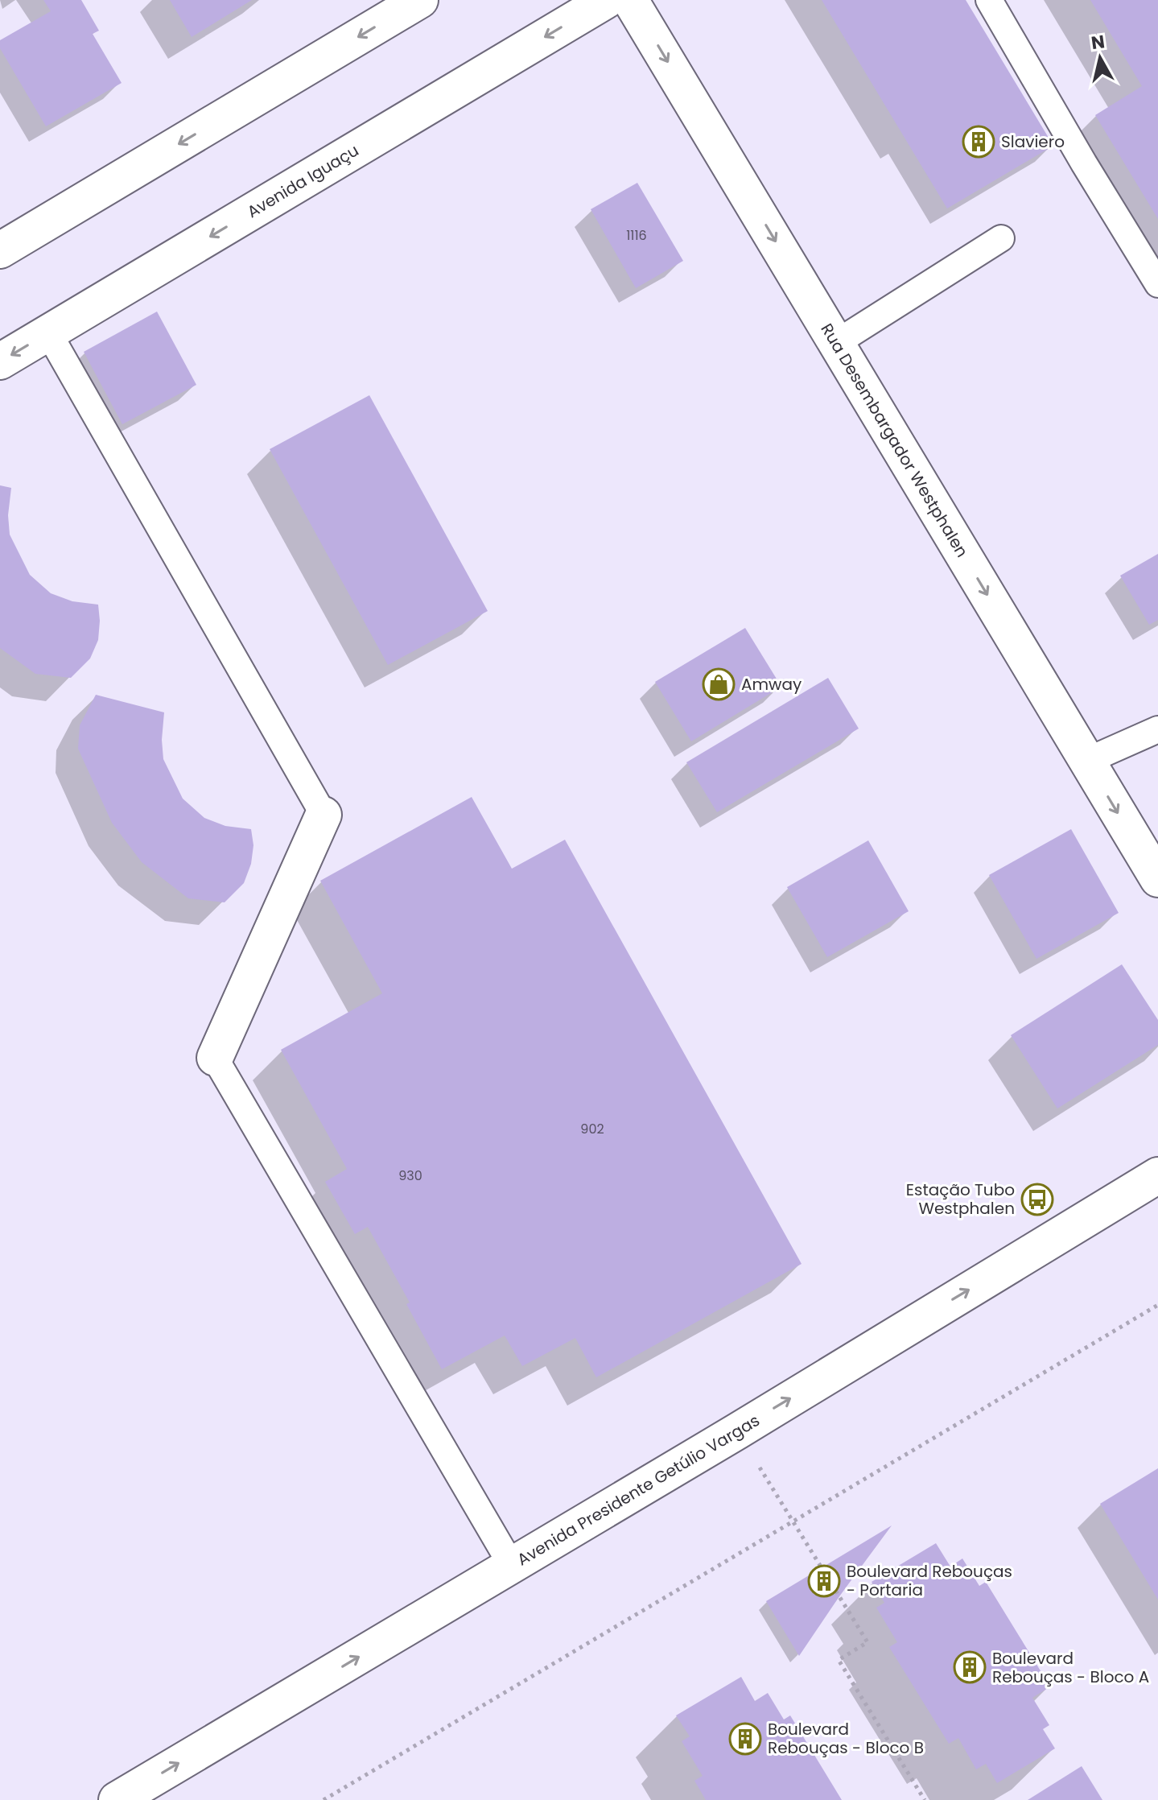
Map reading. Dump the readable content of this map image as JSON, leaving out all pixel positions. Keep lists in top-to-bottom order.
{
  "streets": {
    "main road": ["Avenida Iguaçu", "Rua Desembargador Westphalen", "Avenida Presidente Getúlio Vargas"]
  },
  "one_way": ["Rua Desembargador Westphalen", "Avenida Presidente Getúlio Vargas"],
  "places": {
    "building": [
      "Slaviero",
      "Boulevard Rebouças - Portaria",
      "Boulevard Rebouças - Bloco A",
      "Boulevard Rebouças - Bloco B"
    ],
    "shop": ["Amway"],
    "bus stop": ["Estação Tubo Westphalen"]
  },
  "house_numbers": ["1116", "902", "930"],
  "north": "top"
}
